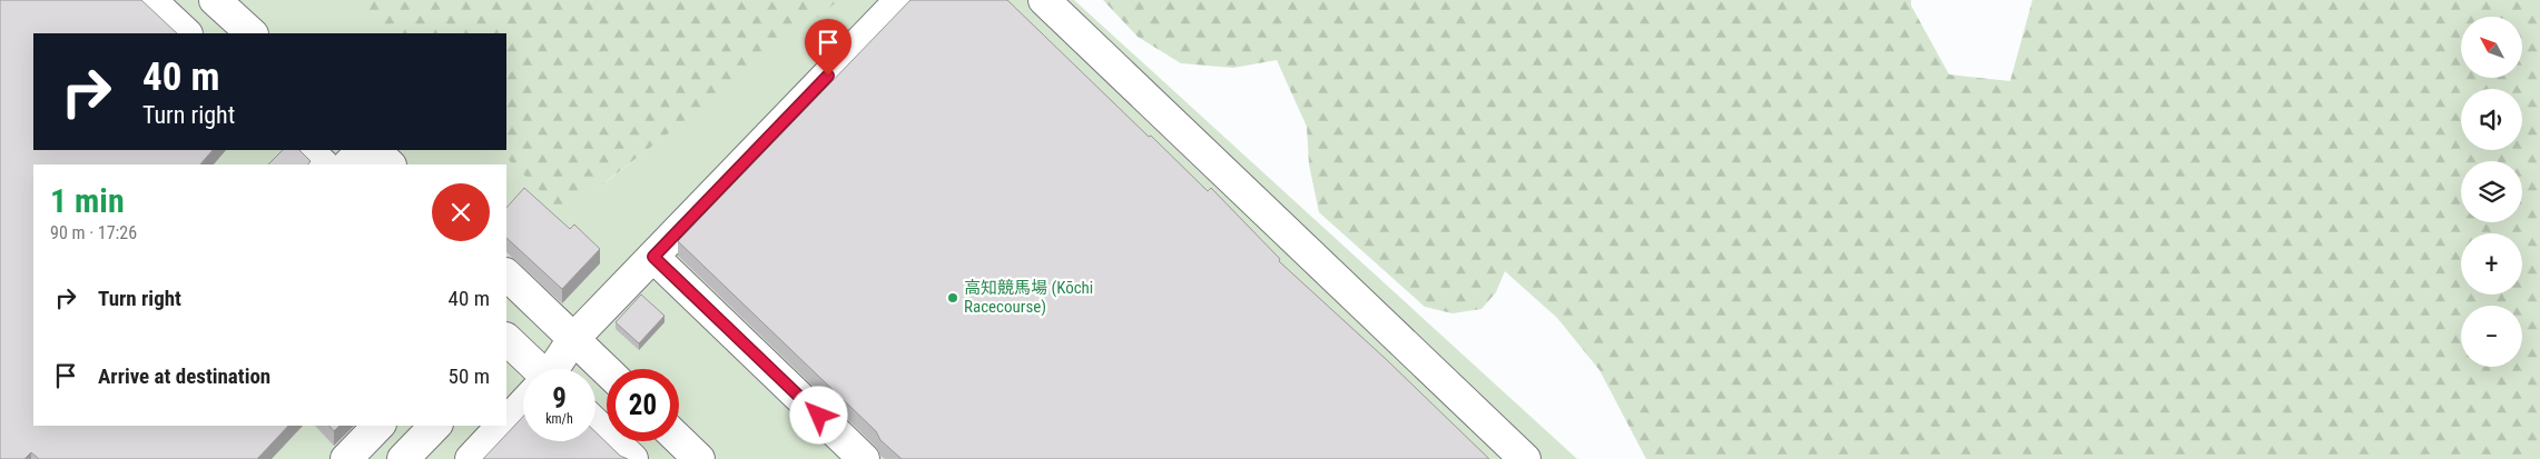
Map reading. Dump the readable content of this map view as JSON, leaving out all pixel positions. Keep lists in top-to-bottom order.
{
  "places": ["高知競馬場 (Kōchi Racecourse)"],
  "north": "top left",
  "page": {
    "map_buttons": ["+", "−"],
    "turn": ["40 m", "Turn right"],
    "heading": ["1 min", "90 m · 17:26"],
    "list": [
      {
        "name": "Turn right",
        "value": "40 m"
      },
      {
        "name": "Arrive at destination",
        "value": "50 m"
      }
    ],
    "speed": "9 km/h",
    "limit": "20"
  }
}
